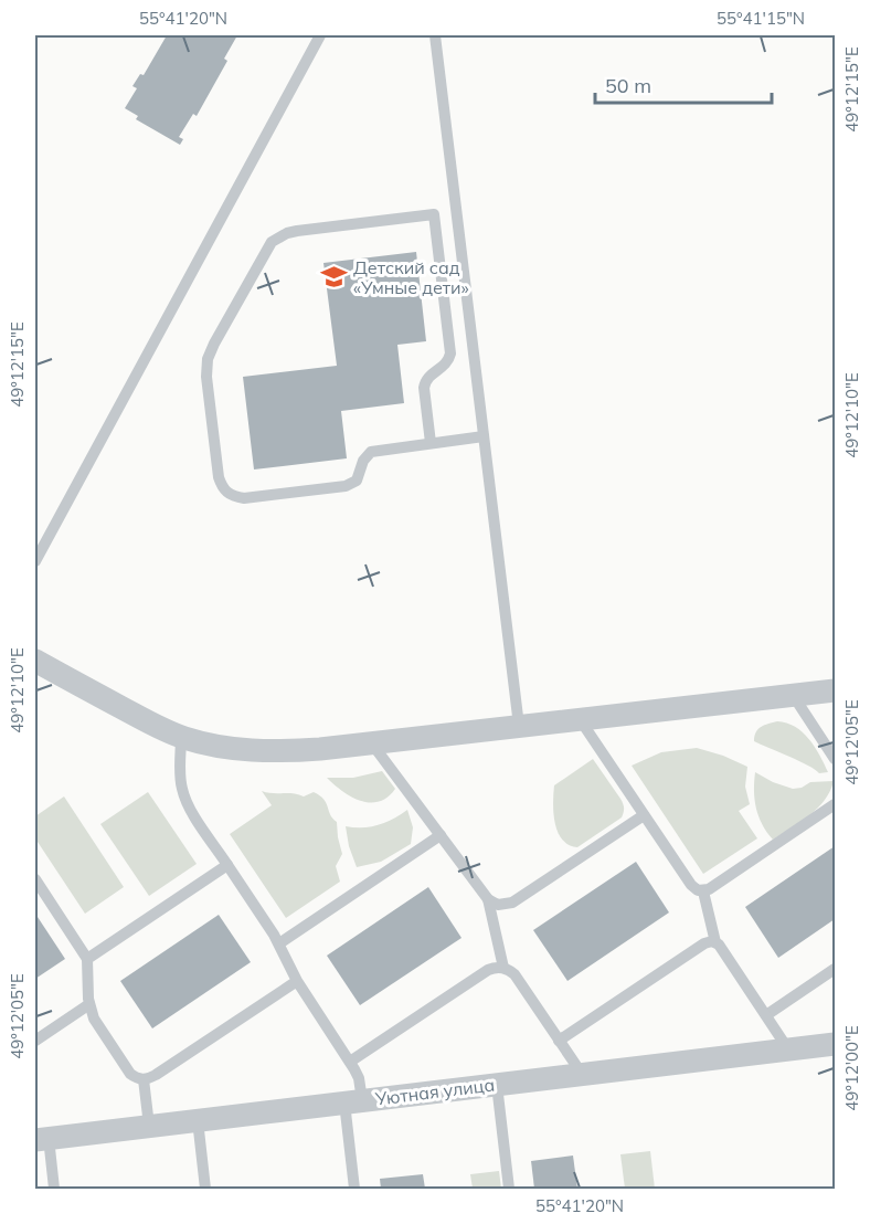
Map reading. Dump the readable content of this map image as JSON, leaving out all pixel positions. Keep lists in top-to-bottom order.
{
  "streets": {
    "street": ["Уютная улица"]
  },
  "places": {
    "school or university": ["Детский сад «Умные дети»"]
  },
  "scale_bar": "50 m",
  "coordinates": [
    "55°41'20\"N",
    "55°41'15\"N",
    "49°12'15\"E",
    "49°12'10\"E",
    "49°12'05\"E",
    "49°12'00\"E"
  ]
}
